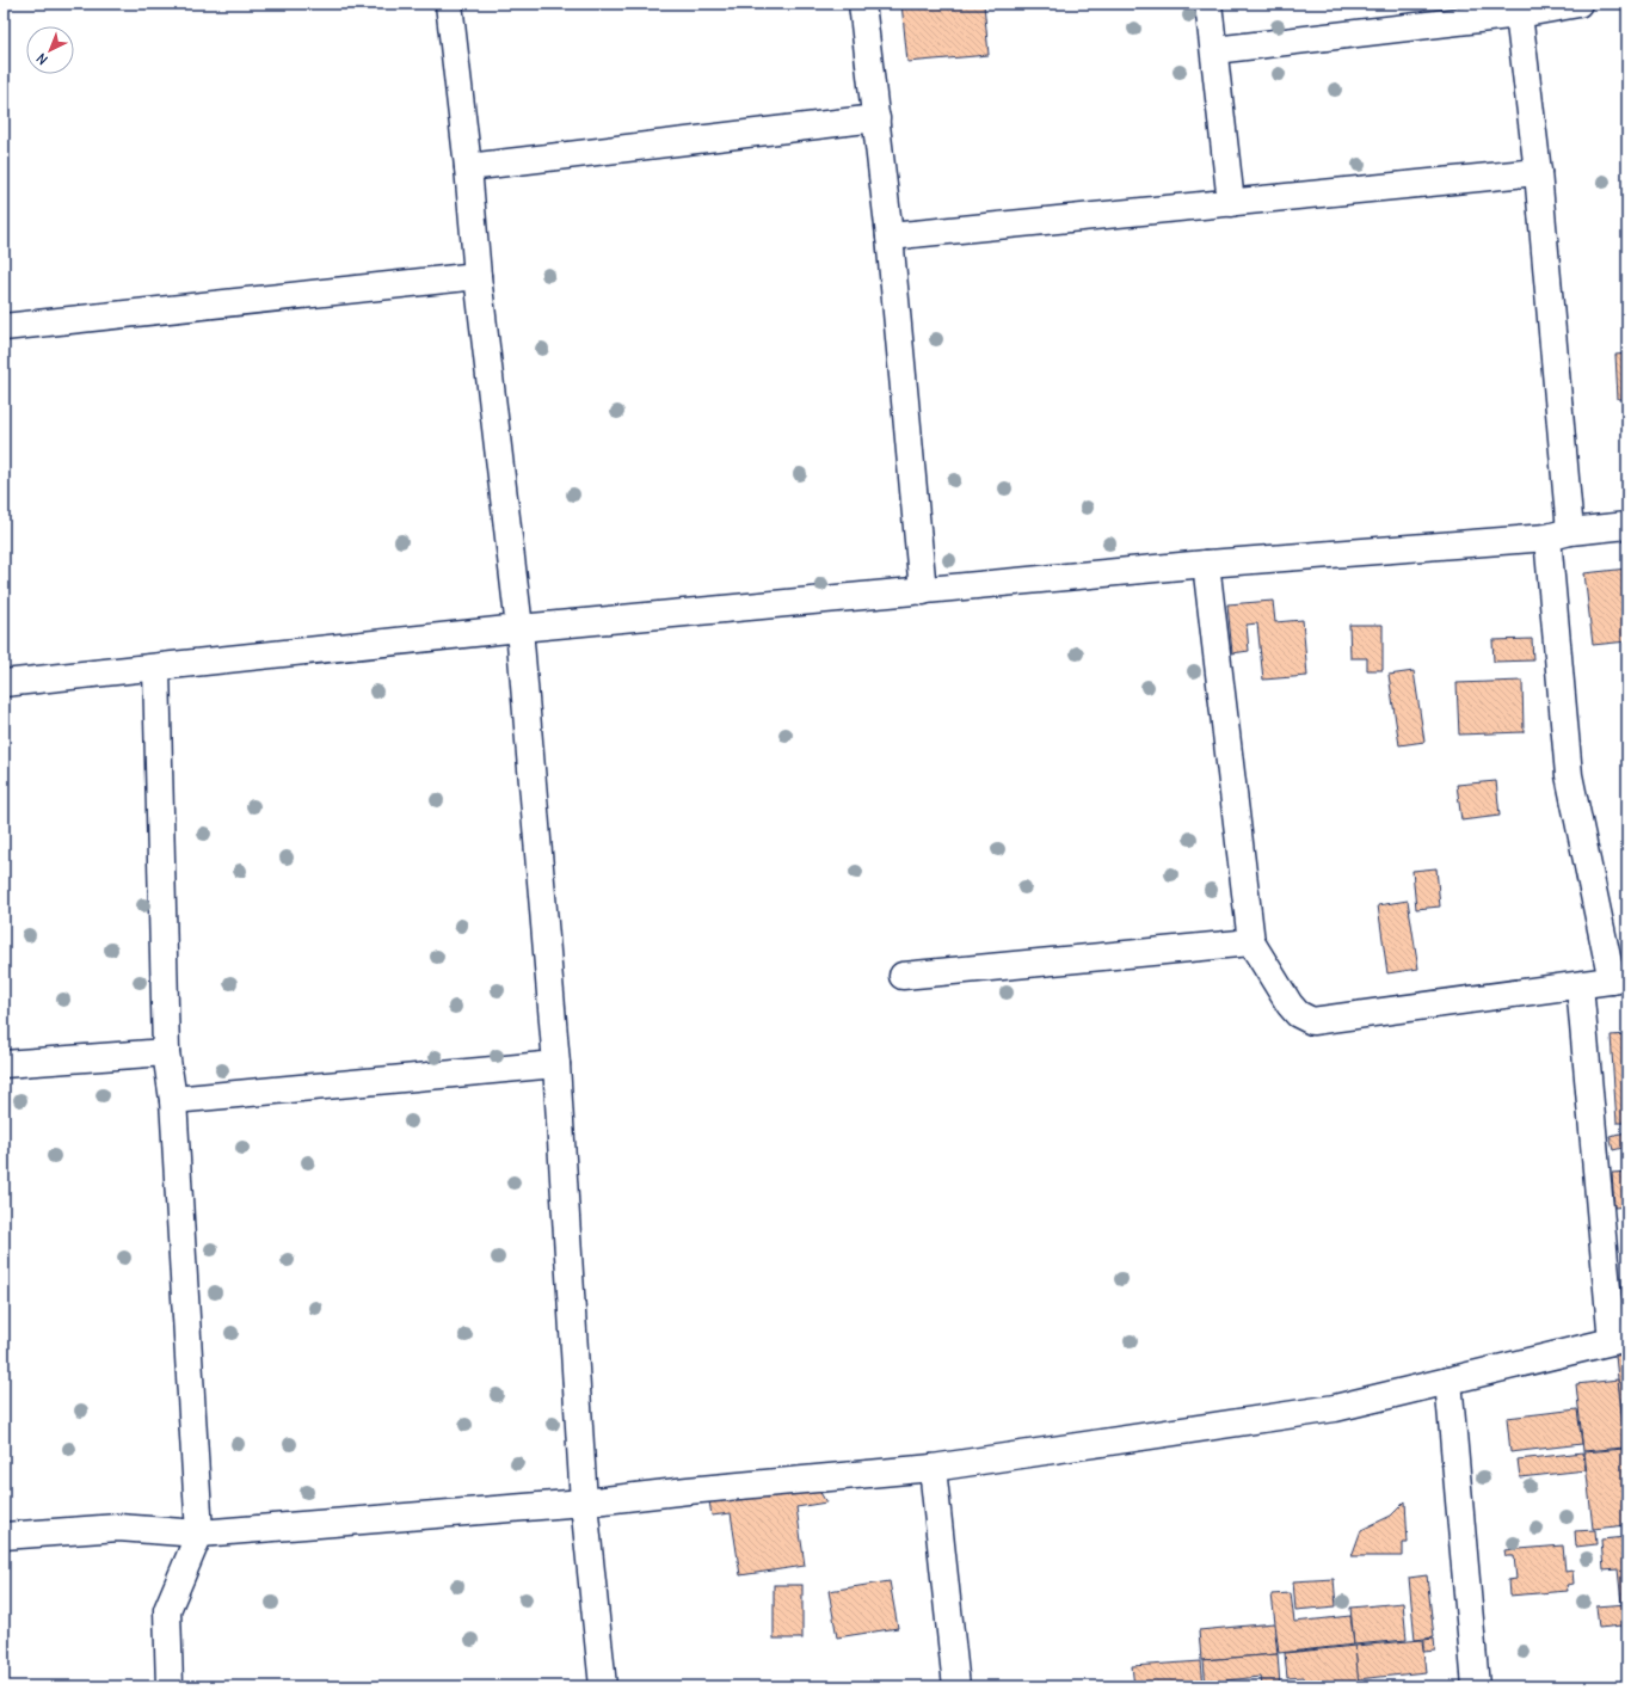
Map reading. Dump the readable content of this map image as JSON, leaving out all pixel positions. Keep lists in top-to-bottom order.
{
  "north": "bottom left"
}
